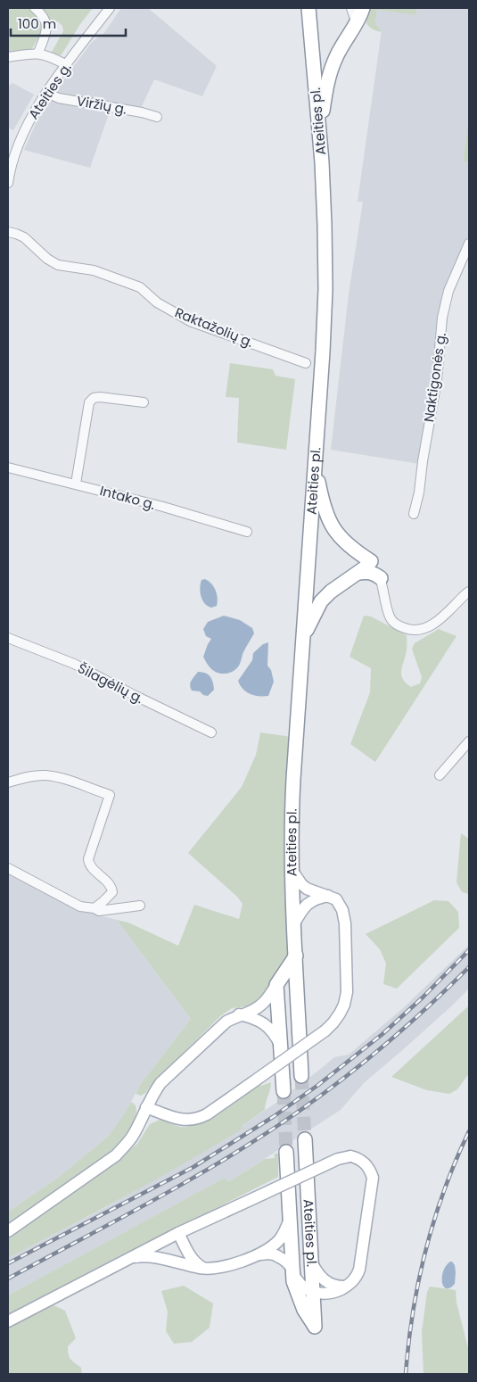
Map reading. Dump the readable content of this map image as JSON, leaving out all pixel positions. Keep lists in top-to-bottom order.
{
  "streets": {
    "highway": ["Ateities pl."],
    "street": [
      "Ateities g.",
      "Viržių g.",
      "Raktažolių g.",
      "Naktigonės g.",
      "Intako g.",
      "Šilagėlių g."
    ]
  },
  "crossings": [
    ["Ateities g.", "Viržių g."]
  ],
  "scale_bar": "100 m"
}
